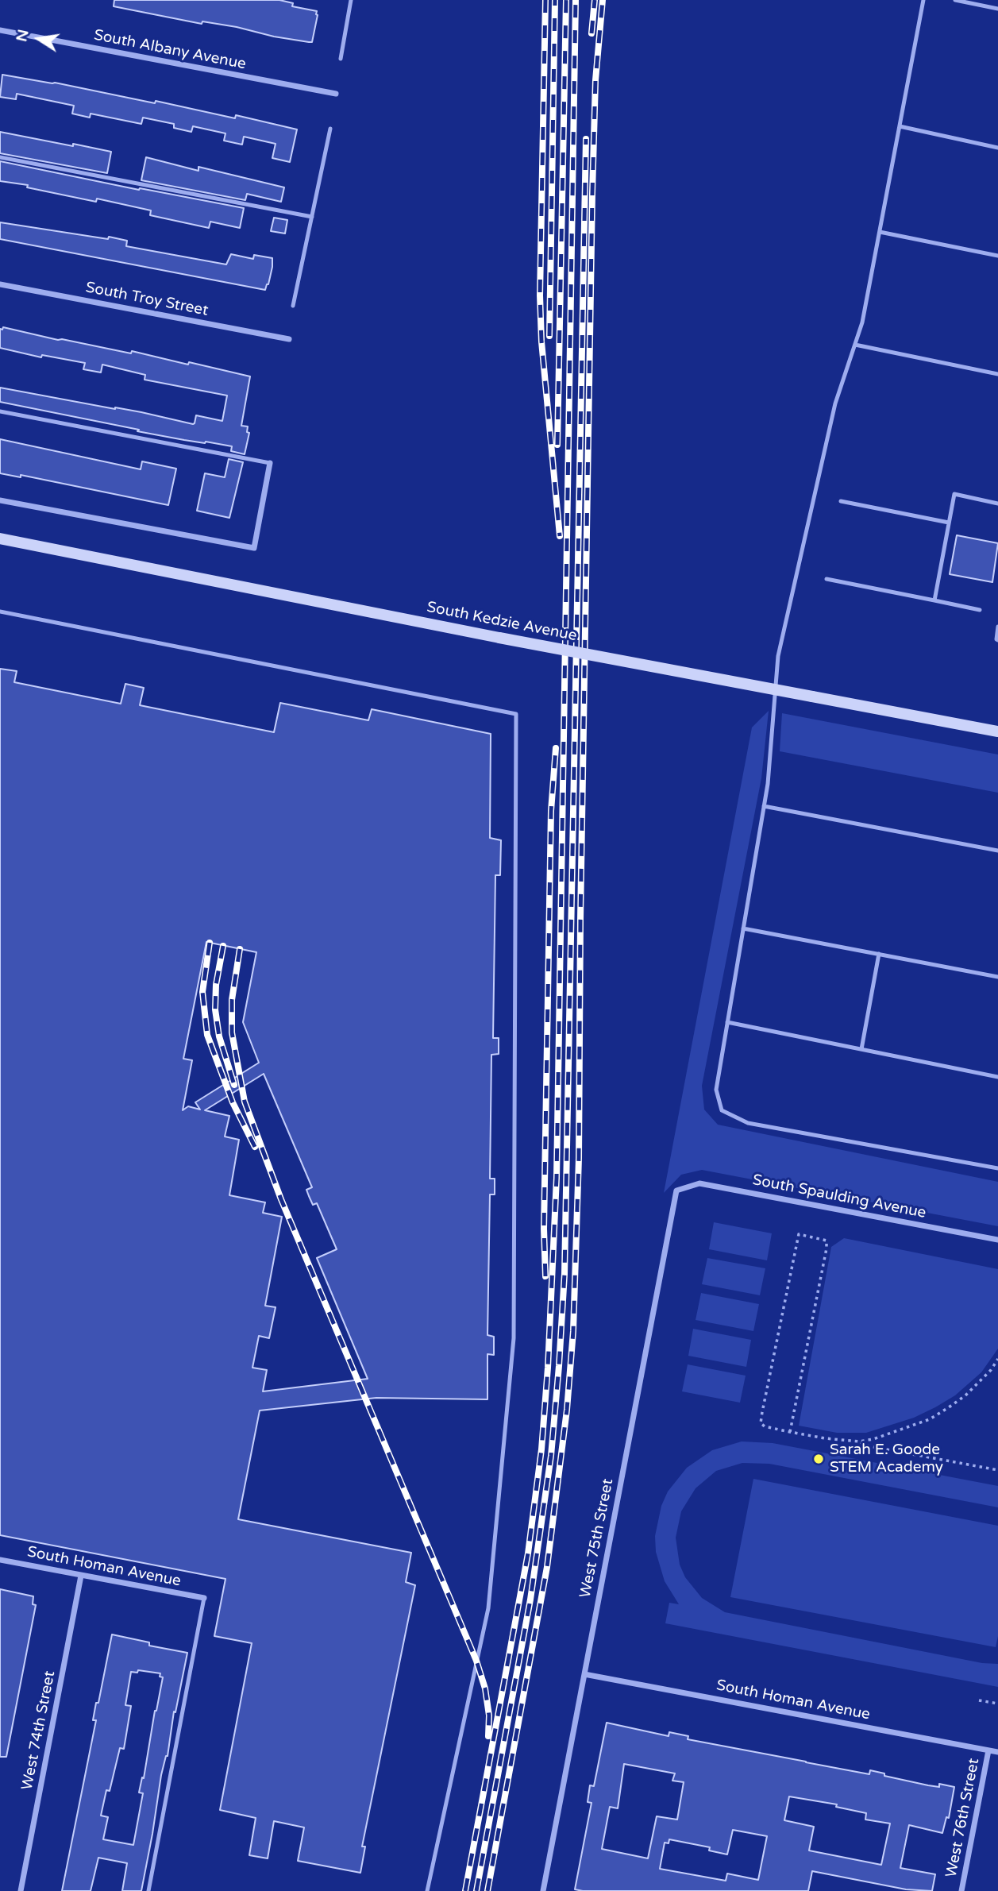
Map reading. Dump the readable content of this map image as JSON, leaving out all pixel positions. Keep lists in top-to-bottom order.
{
  "streets": {
    "main road": ["South Kedzie Avenue"],
    "street": [
      "South Albany Avenue",
      "South Troy Street",
      "South Spaulding Avenue",
      "West 75th Street",
      "South Homan Avenue",
      "West 74th Street",
      "West 76th Street"
    ]
  },
  "crossings": [
    ["South Spaulding Avenue", "West 75th Street"],
    ["West 75th Street", "South Homan Avenue"],
    ["South Homan Avenue", "West 74th Street"],
    ["South Homan Avenue", "West 76th Street"]
  ],
  "places": ["Sarah E. Goode STEM Academy"],
  "north": "left"
}
